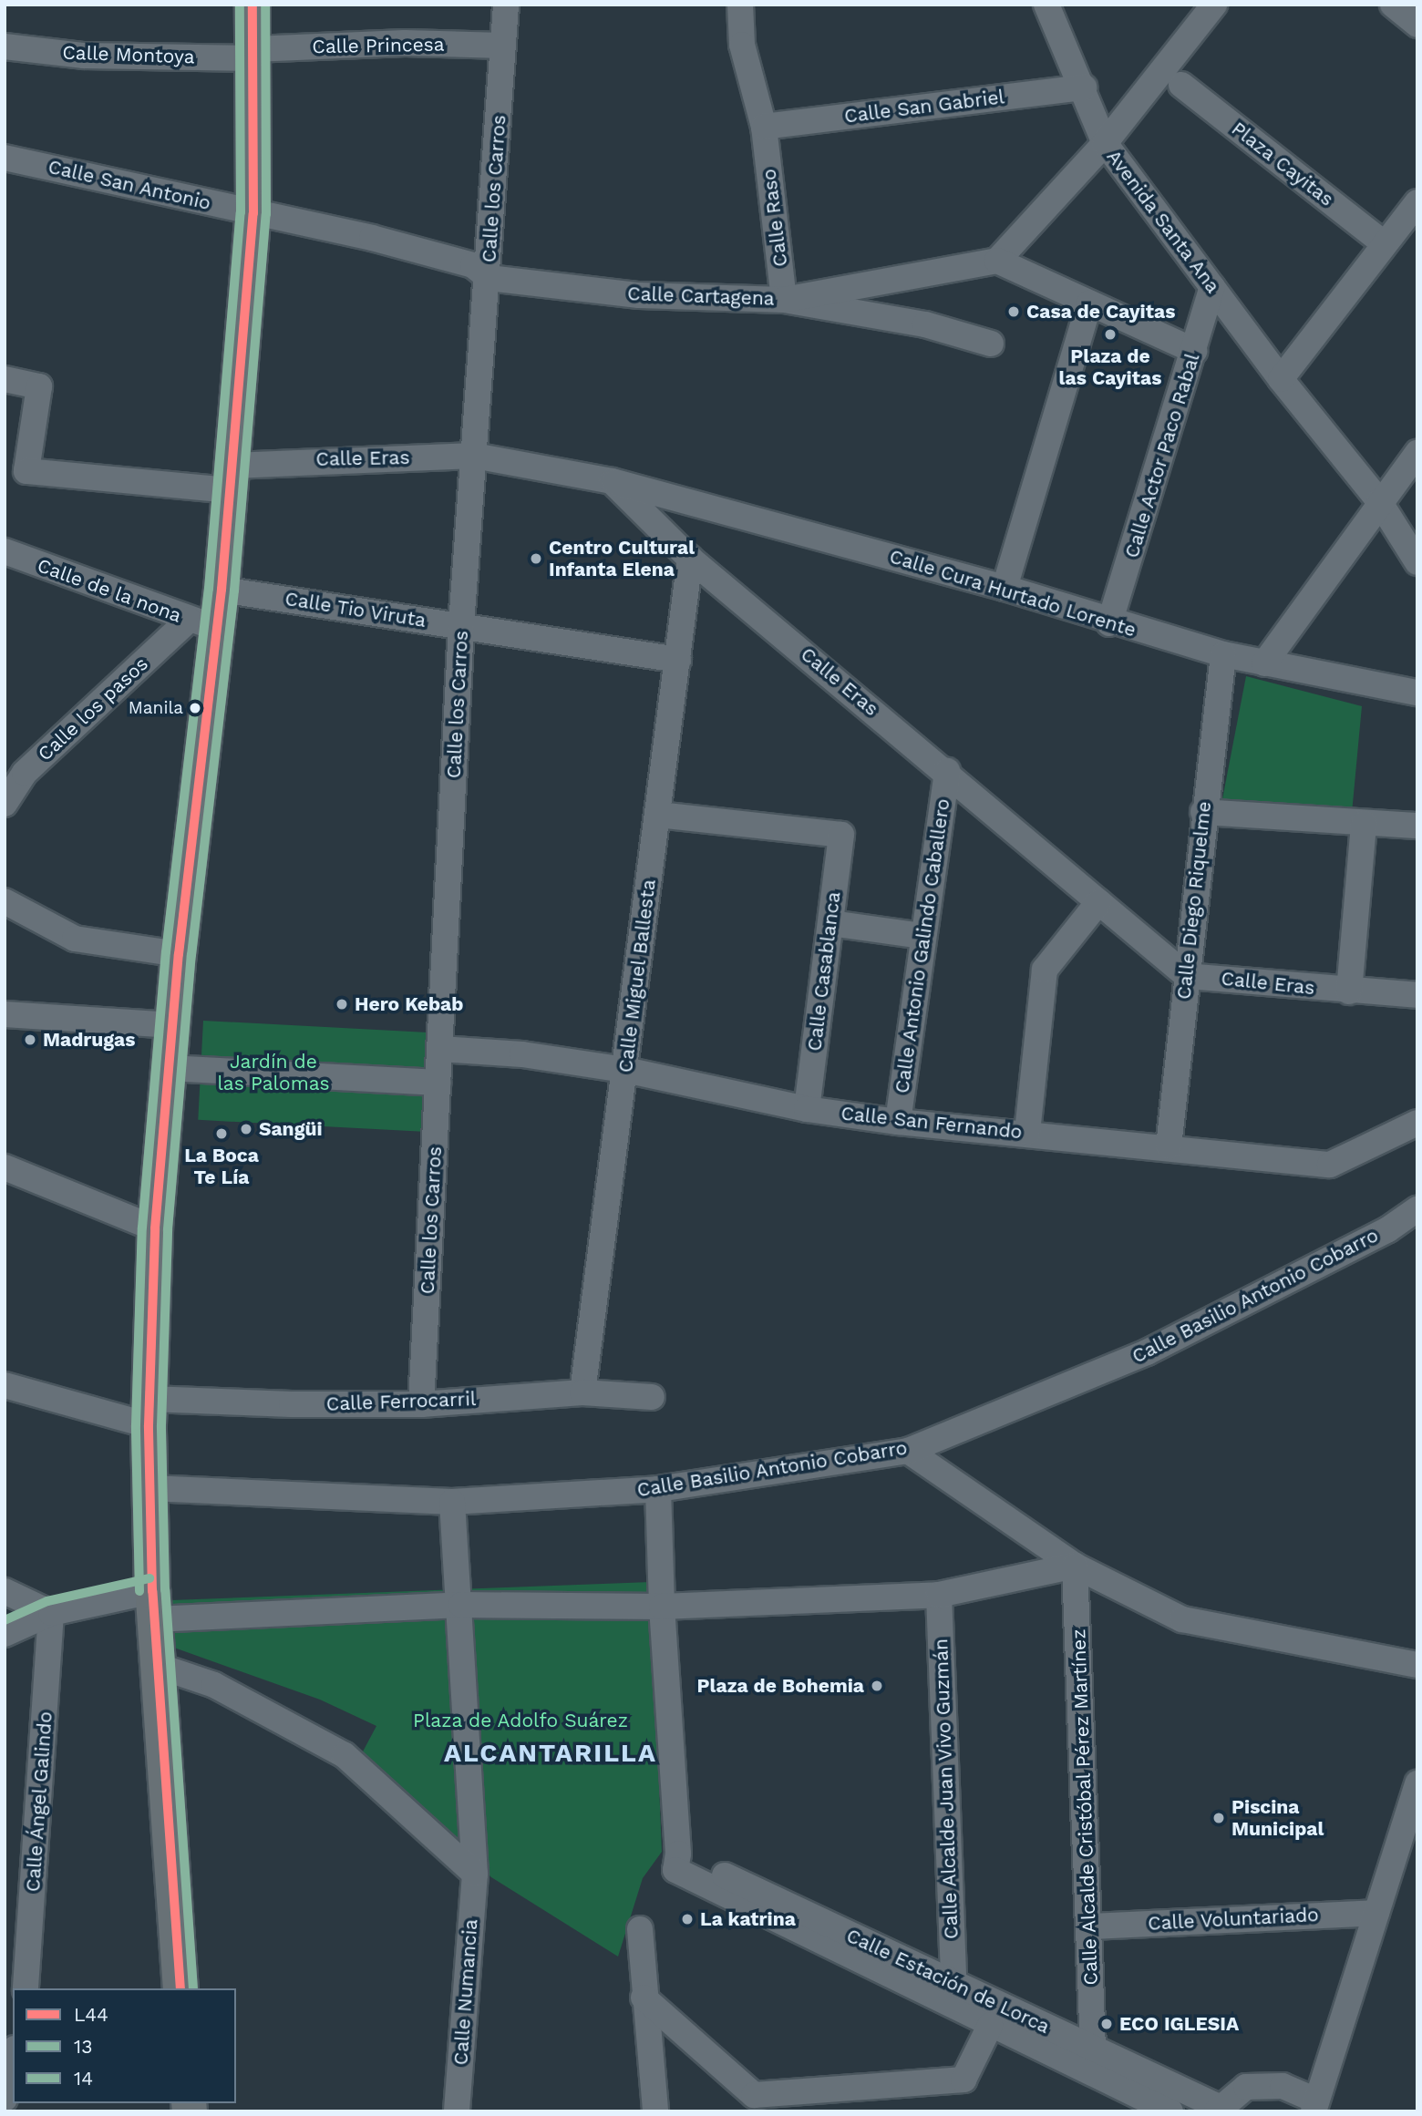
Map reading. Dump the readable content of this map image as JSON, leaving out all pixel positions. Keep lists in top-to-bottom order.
{
  "streets": {
    "street": [
      "Calle Princesa",
      "Calle Montoya",
      "Calle San Gabriel",
      "Plaza Cayitas",
      "Calle San Antonio",
      "Calle los Carros",
      "Calle Raso",
      "Avenida Santa Ana",
      "Calle Cartagena",
      "Calle Actor Paco Rabal",
      "Calle Eras",
      "Calle de la nona",
      "Calle Cura Hurtado Lorente",
      "Calle Tio Viruta",
      "Calle los pasos",
      "Calle Diego Riquelme",
      "Calle Antonio Galindo Caballero",
      "Calle Casablanca",
      "Calle Miguel Ballesta",
      "Calle San Fernando",
      "Calle Basilio Antonio Cobarro",
      "Calle Ferrocarril",
      "Calle Alcalde Juan Vivo Guzmán",
      "Calle Ángel Galindo",
      "Calle Alcalde Cristóbal Pérez Martínez",
      "Calle Voluntariado",
      "Calle Estación de Lorca",
      "Calle Numancia"
    ]
  },
  "crossings": [
    ["Calle Princesa", "Calle Montoya"],
    ["Calle Princesa", "Calle los Carros"],
    ["Calle San Gabriel", "Calle Raso"],
    ["Calle San Antonio", "Calle Cartagena"],
    ["Calle los Carros", "Calle Cartagena"],
    ["Calle los Carros", "Calle Eras"],
    ["Calle los Carros", "Calle Tio Viruta"],
    ["Calle los Carros", "Calle San Fernando"],
    ["Calle los Carros", "Calle Ferrocarril"],
    ["Calle Raso", "Calle Cartagena"],
    ["Avenida Santa Ana", "Calle Actor Paco Rabal"],
    ["Calle Actor Paco Rabal", "Calle Cura Hurtado Lorente"],
    ["Calle Eras", "Calle Cura Hurtado Lorente"],
    ["Calle Eras", "Calle Diego Riquelme"],
    ["Calle Eras", "Calle Antonio Galindo Caballero"],
    ["Calle Eras", "Calle Miguel Ballesta"],
    ["Calle de la nona", "Calle los pasos"],
    ["Calle Cura Hurtado Lorente", "Calle Diego Riquelme"],
    ["Calle Tio Viruta", "Calle Miguel Ballesta"],
    ["Calle Diego Riquelme", "Calle San Fernando"],
    ["Calle Antonio Galindo Caballero", "Calle San Fernando"],
    ["Calle Casablanca", "Calle Miguel Ballesta"],
    ["Calle Casablanca", "Calle San Fernando"],
    ["Calle Miguel Ballesta", "Calle San Fernando"],
    ["Calle Miguel Ballesta", "Calle Ferrocarril"],
    ["Calle Basilio Antonio Cobarro", "Calle Numancia"],
    ["Calle Alcalde Juan Vivo Guzmán", "Calle Estación de Lorca"],
    ["Calle Alcalde Cristóbal Pérez Martínez", "Calle Voluntariado"],
    ["Calle Alcalde Cristóbal Pérez Martínez", "Calle Estación de Lorca"]
  ],
  "districts": ["ALCANTARILLA"],
  "parks": ["Jardín de las Palomas", "Plaza de Adolfo Suárez"],
  "places": [
    "Casa de Cayitas",
    "Plaza de las Cayitas",
    "Centro Cultural Infanta Elena",
    "Manila",
    "Hero Kebab",
    "Madrugas",
    "Sangüi",
    "La Boca Te Lía",
    "Plaza de Bohemia",
    "Piscina Municipal",
    "La katrina",
    "ECO IGLESIA"
  ],
  "lines": ["transit line L44", "transit line 13", "transit line 14"],
  "legend": ["L44", "13", "14"]
}
